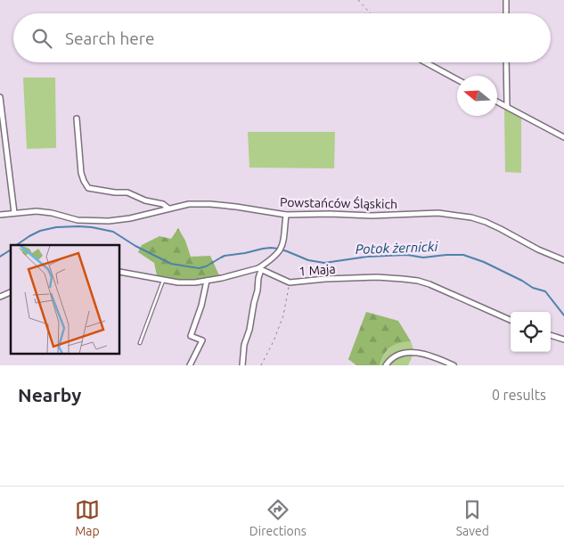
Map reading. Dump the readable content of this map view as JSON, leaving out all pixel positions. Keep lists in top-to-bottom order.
{
  "streets": {
    "street": ["Powstańców Śląskich", "1 Maja"]
  },
  "water": ["Potok żernicki"],
  "north": "left",
  "page": {
    "search": "Search here",
    "heading": ["Nearby", "0 results"],
    "nav": ["Map", "Directions", "Saved"]
  }
}
